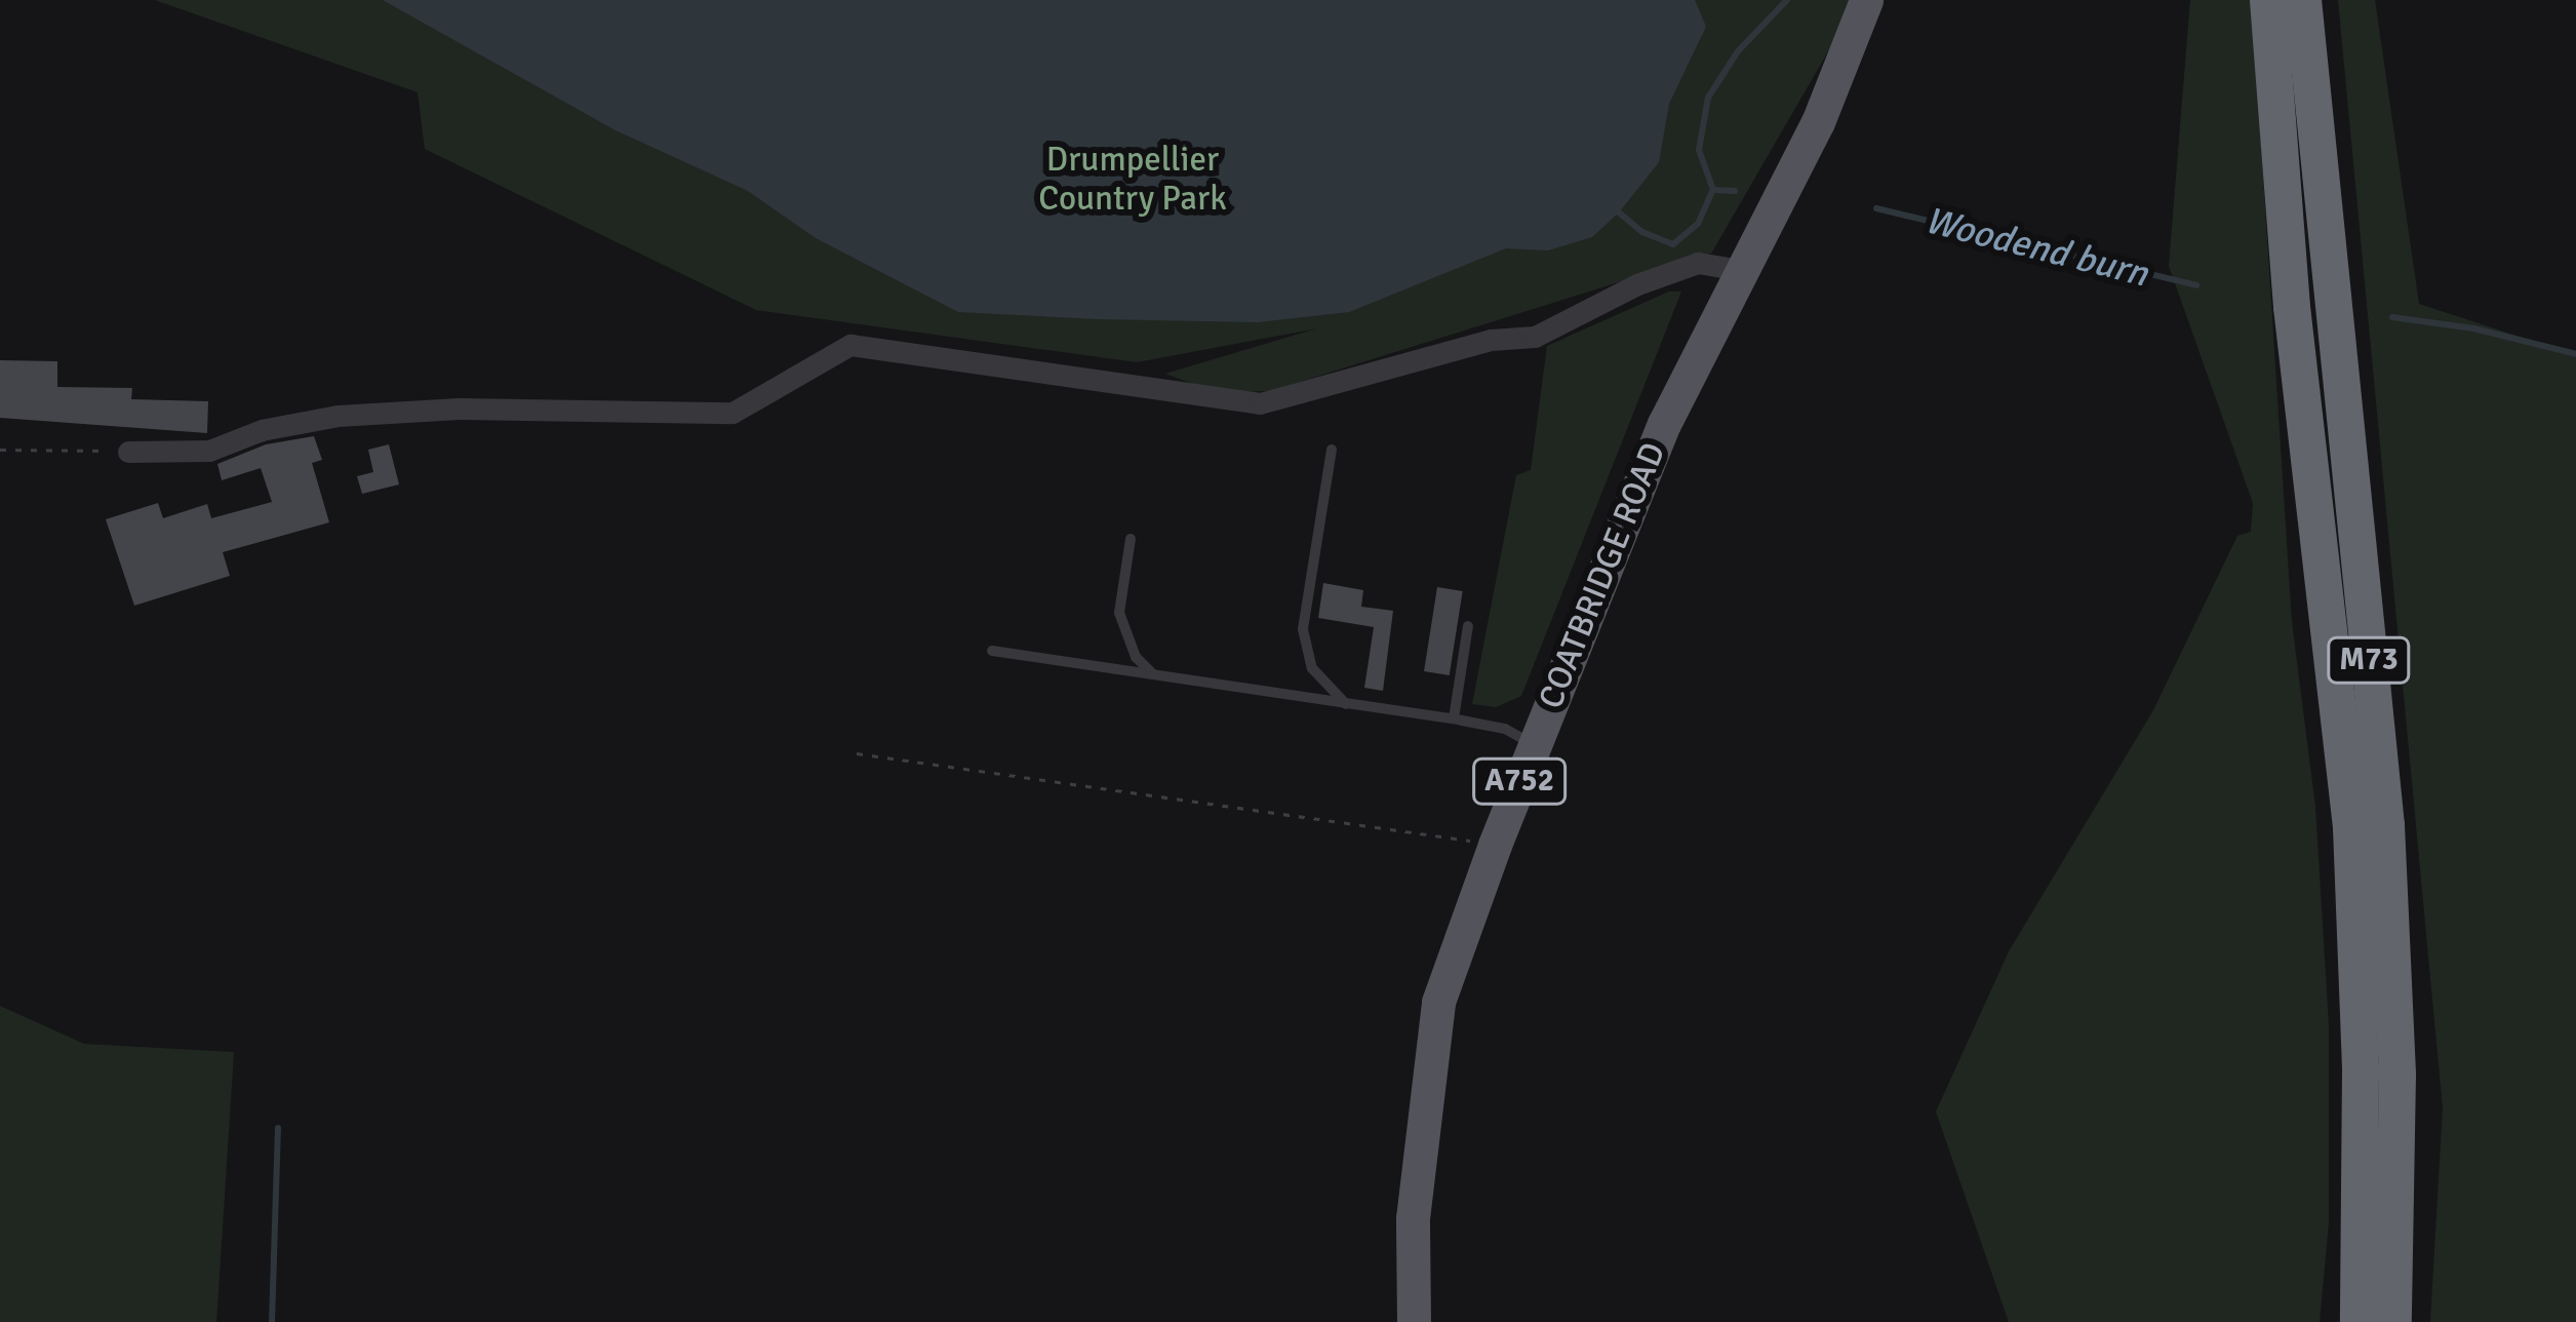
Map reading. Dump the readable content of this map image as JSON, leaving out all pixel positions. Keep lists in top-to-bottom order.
{
  "streets": {
    "highway": ["M73"],
    "main road": ["COATBRIDGE ROAD", "A752"]
  },
  "crossings": [
    ["COATBRIDGE ROAD", "A752"]
  ],
  "water": ["Woodend burn"],
  "parks": ["Drumpellier Country Park"]
}
